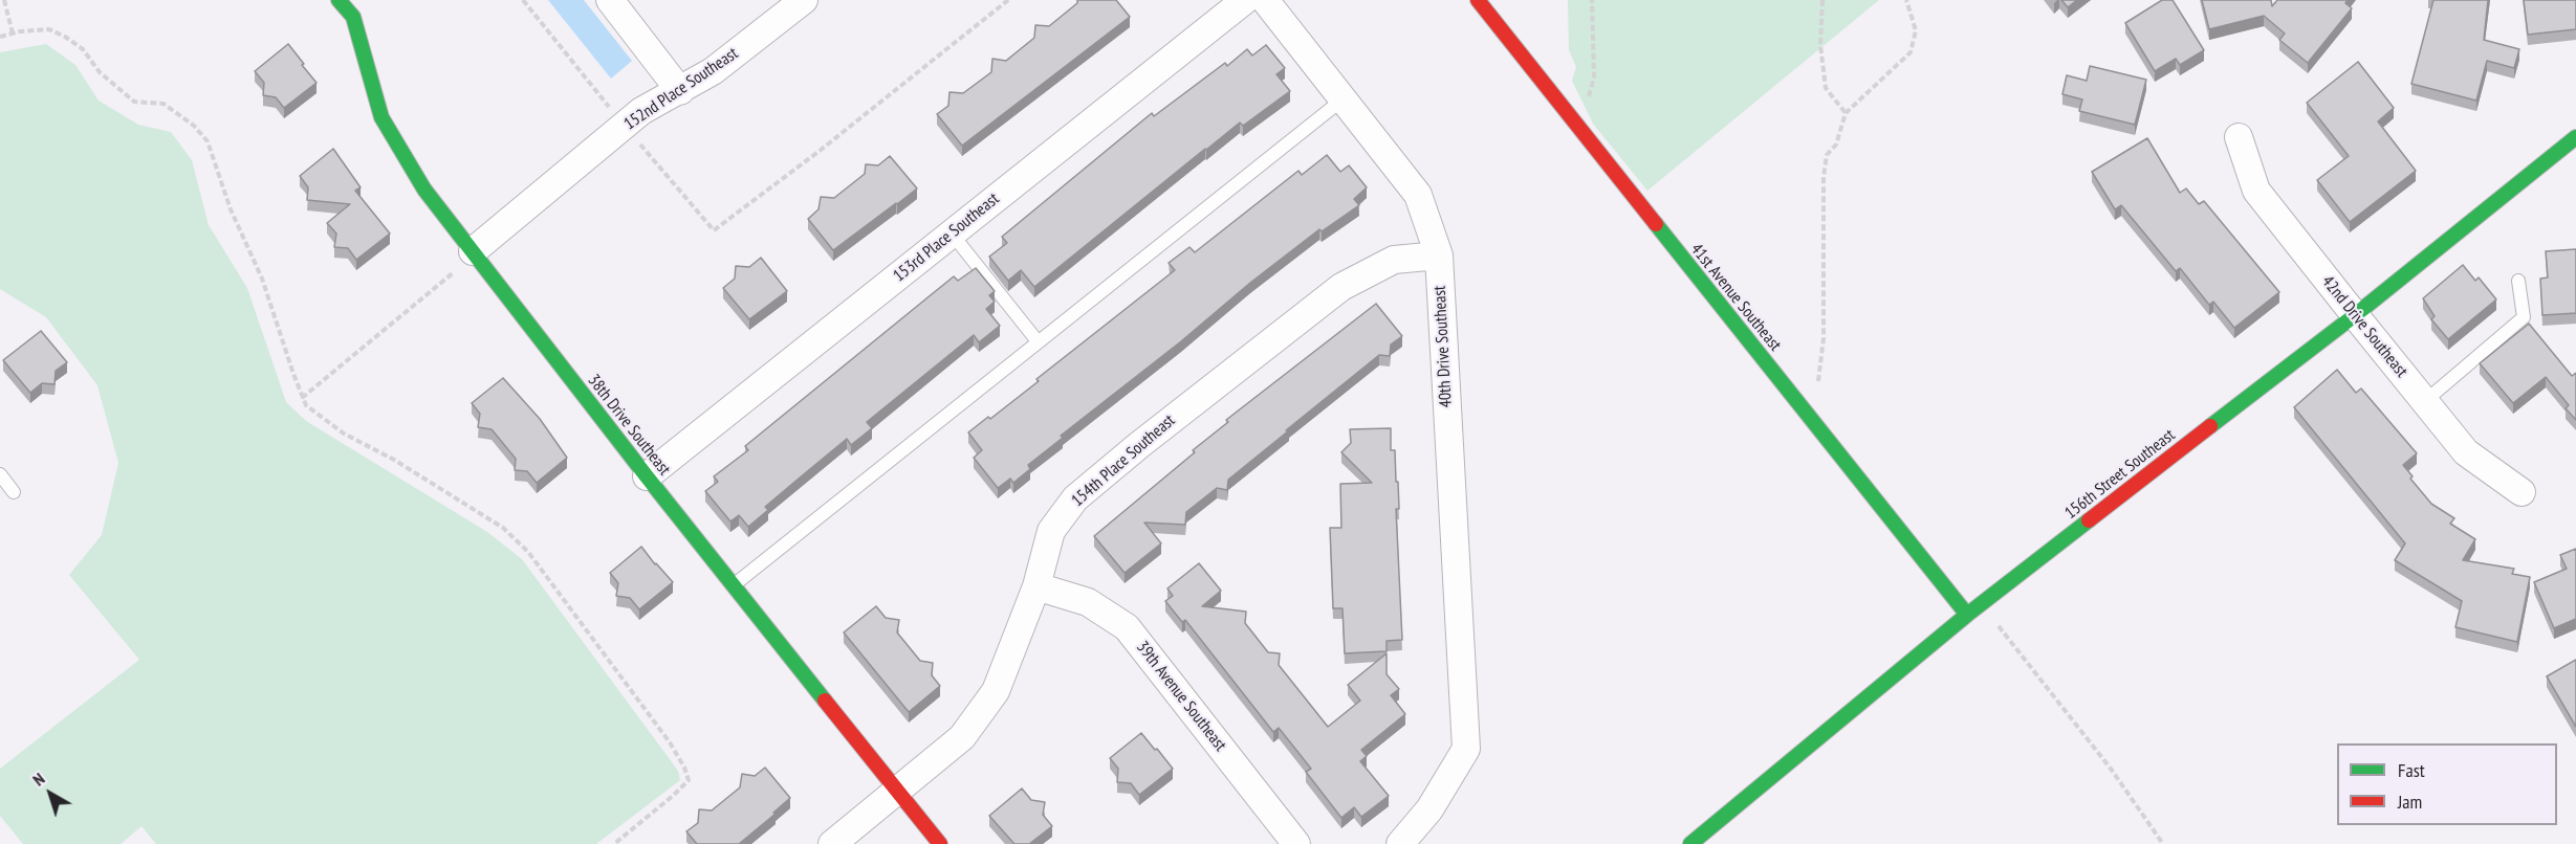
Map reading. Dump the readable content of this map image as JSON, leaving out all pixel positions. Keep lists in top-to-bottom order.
{
  "streets": {
    "street": [
      "152nd Place Southeast",
      "153rd Place Southeast",
      "41st Avenue Southeast",
      "42nd Drive Southeast",
      "40th Drive Southeast",
      "38th Drive Southeast",
      "154th Place Southeast",
      "156th Street Southeast",
      "39th Avenue Southeast"
    ]
  },
  "crossings": [
    ["152nd Place Southeast", "38th Drive Southeast"],
    ["153rd Place Southeast", "38th Drive Southeast"],
    ["41st Avenue Southeast", "156th Street Southeast"],
    ["42nd Drive Southeast", "156th Street Southeast"],
    ["40th Drive Southeast", "154th Place Southeast"],
    ["38th Drive Southeast", "154th Place Southeast"],
    ["154th Place Southeast", "39th Avenue Southeast"]
  ],
  "legend": ["Fast", "Jam"],
  "north": "top left"
}
